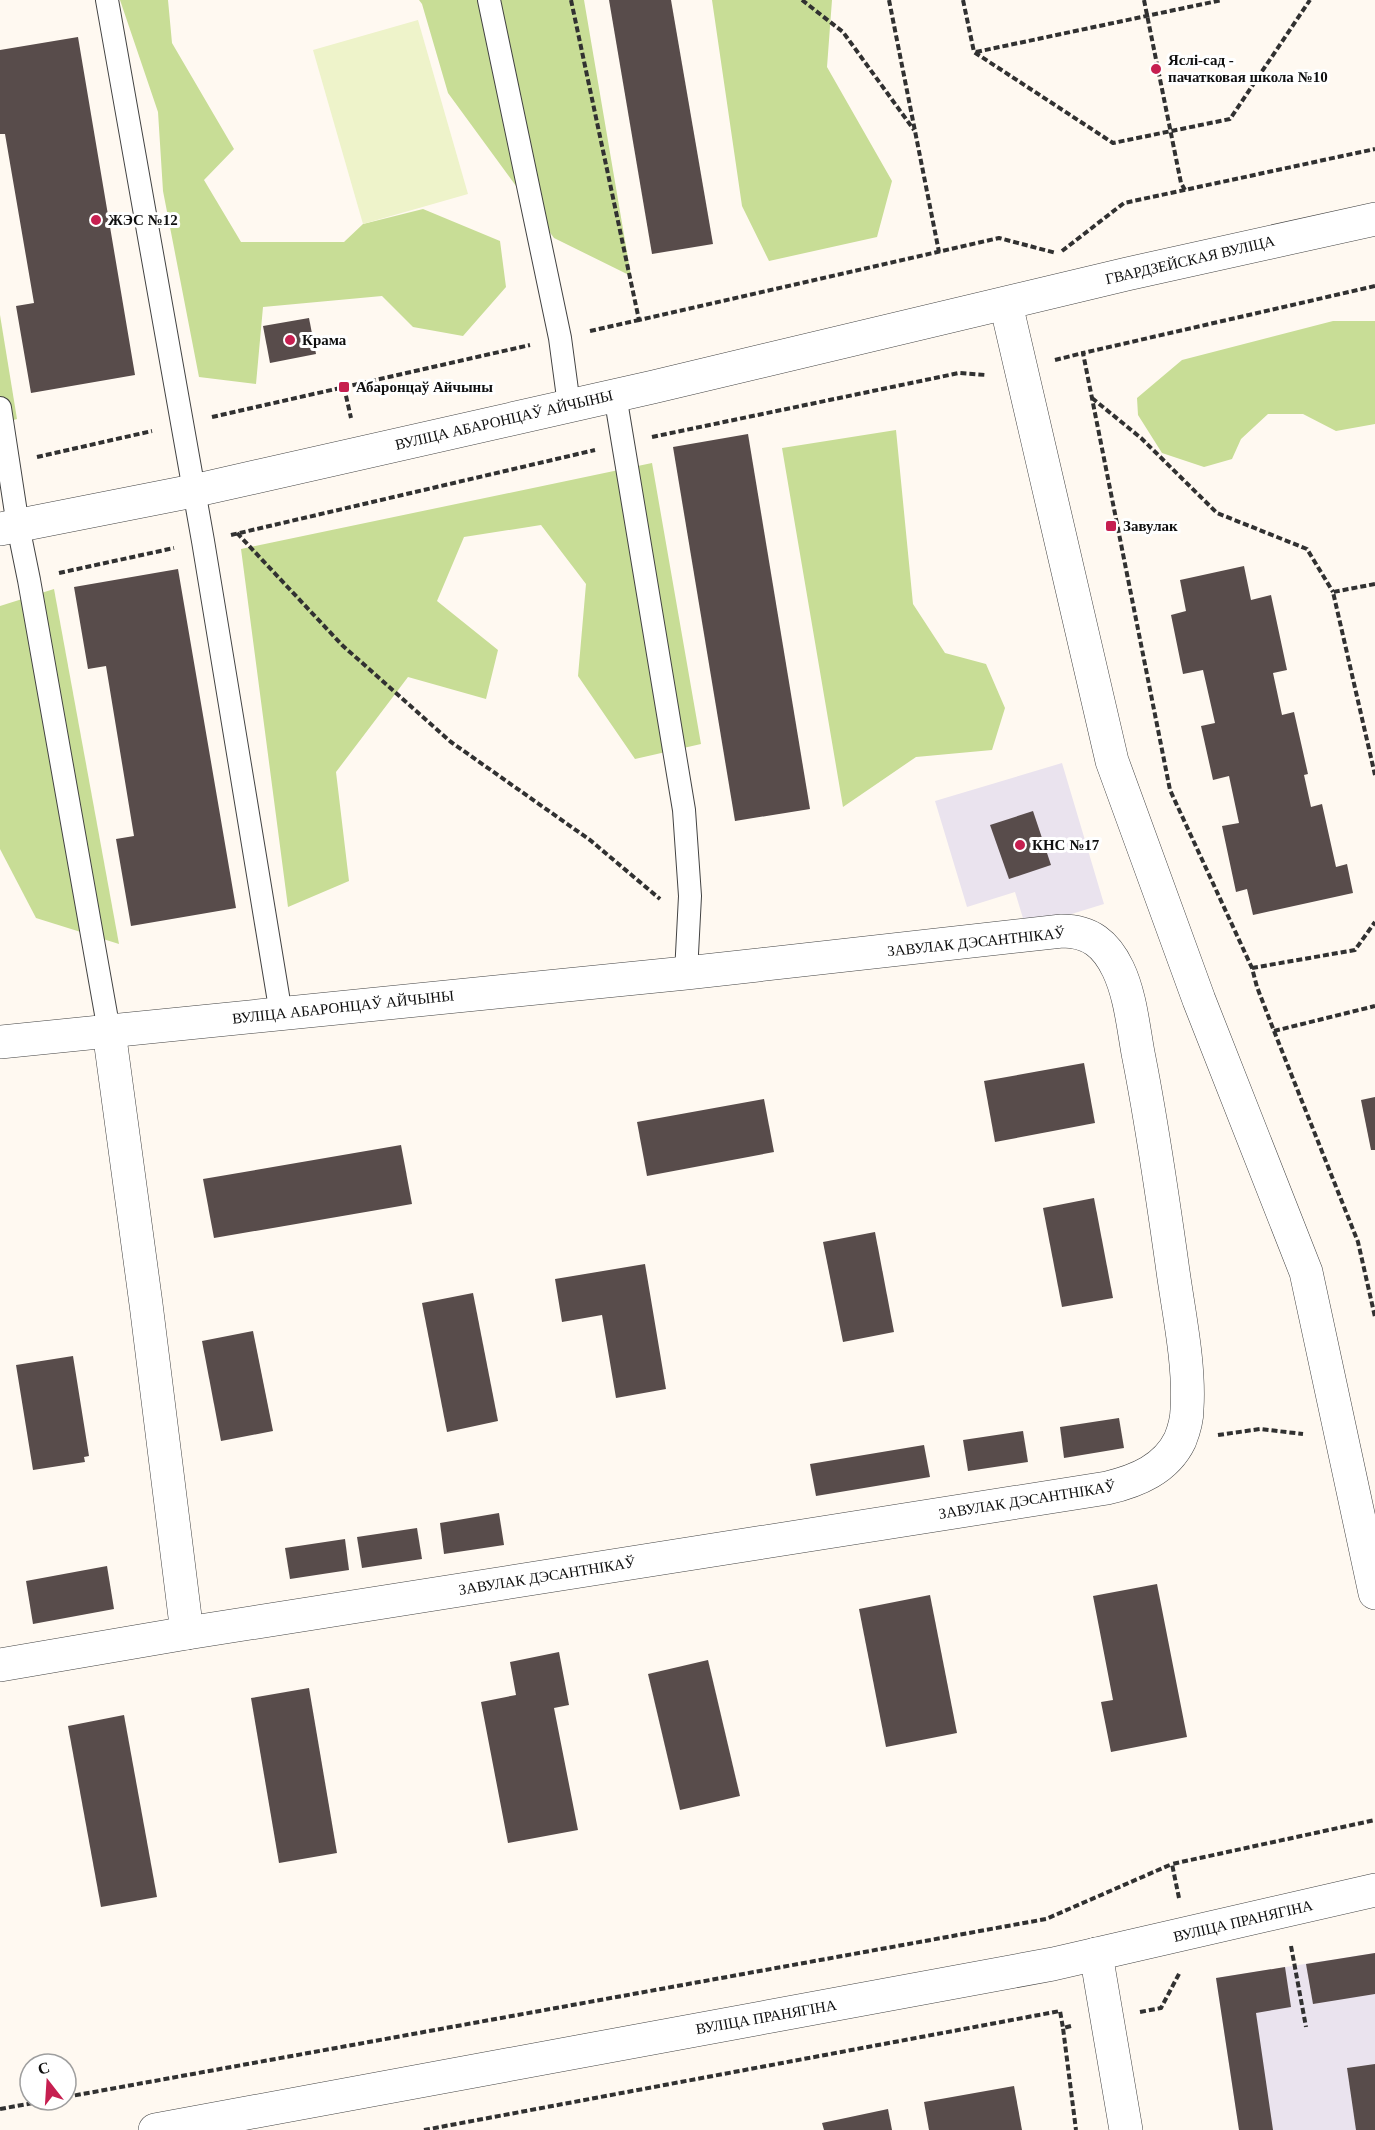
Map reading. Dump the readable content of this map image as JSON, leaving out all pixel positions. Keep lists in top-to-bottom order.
{
  "streets": {
    "street": [
      "ГВАРДЗЕЙСКАЯ ВУЛІЦА",
      "ВУЛІЦА АБАРОНЦАЎ АЙЧЫНЫ",
      "ЗАВУЛАК ДЭСАНТНІКАЎ",
      "ВУЛІЦА ПРАНЯГІНА"
    ]
  },
  "crossings": [
    ["ГВАРДЗЕЙСКАЯ ВУЛІЦА", "ВУЛІЦА АБАРОНЦАЎ АЙЧЫНЫ"],
    ["ВУЛІЦА АБАРОНЦАЎ АЙЧЫНЫ", "ЗАВУЛАК ДЭСАНТНІКАЎ"]
  ],
  "places": {
    "other": [
      "Яслі-сад - пачатковая школа №10",
      "ЖЭС №12",
      "Крама",
      "КНС №17"
    ],
    "transit": ["Абаронцаў Айчыны", "Завулак"]
  },
  "north": "top"
}
